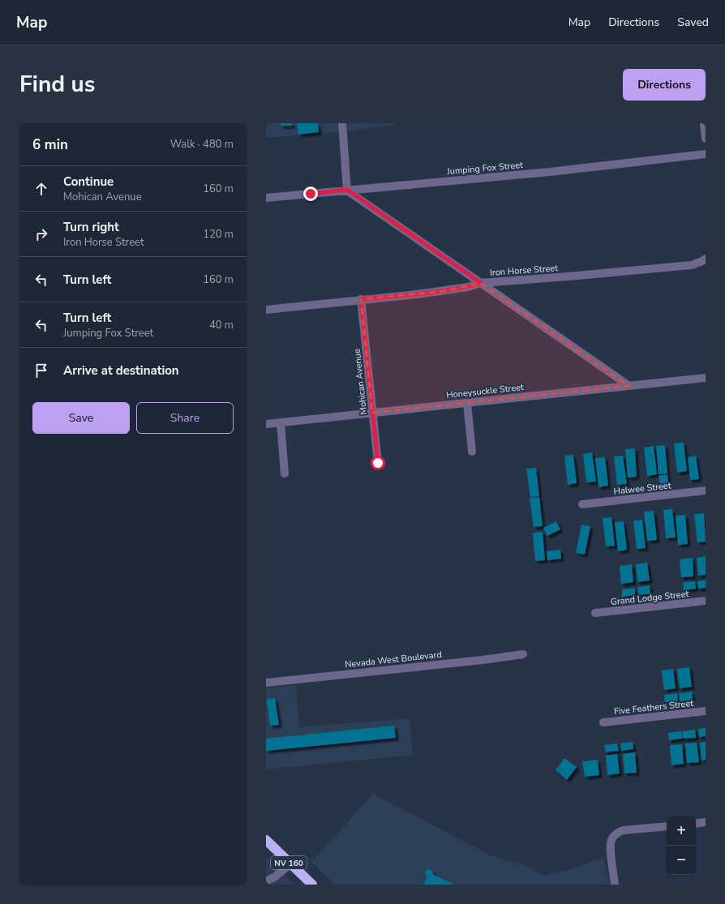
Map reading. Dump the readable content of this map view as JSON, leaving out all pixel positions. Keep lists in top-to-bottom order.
{
  "streets": {
    "highway": ["NV 160"],
    "street": [
      "Jumping Fox Street",
      "Iron Horse Street",
      "Mohican Avenue",
      "Honeysuckle Street",
      "Halwee Street",
      "Grand Lodge Street",
      "Nevada West Boulevard",
      "Five Feathers Street"
    ]
  },
  "crossings": [
    ["Iron Horse Street", "Mohican Avenue"],
    ["Mohican Avenue", "Honeysuckle Street"]
  ],
  "page": {
    "header": "Map",
    "nav": ["Map", "Directions", "Saved"],
    "title": "Find us",
    "buttons": [
      "Directions",
      ["Save", "Share"]
    ],
    "heading": ["6 min", "Walk · 480 m"],
    "list": [
      ["Continue", "Mohican Avenue", "160 m"],
      ["Turn right", "Iron Horse Street", "120 m"],
      ["Turn left", "160 m"],
      ["Turn left", "Jumping Fox Street", "40 m"],
      "Arrive at destination"
    ],
    "map_buttons": ["+", "−"]
  }
}
